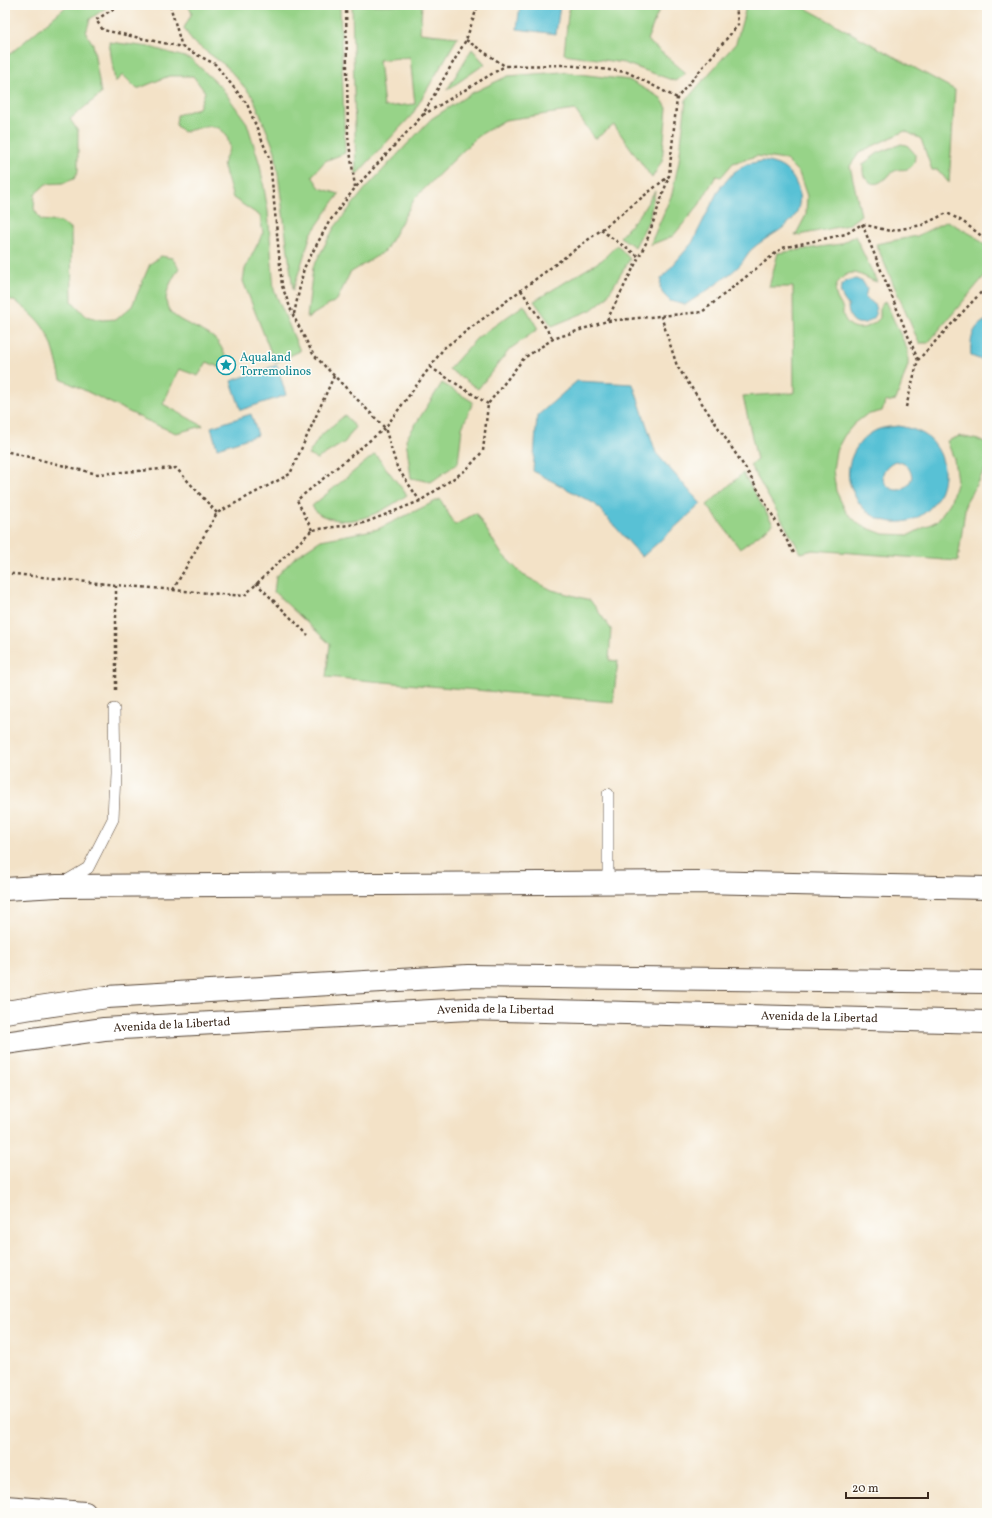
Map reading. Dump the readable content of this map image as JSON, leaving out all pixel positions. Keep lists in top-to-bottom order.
{
  "streets": {
    "main road": ["Avenida de la Libertad"]
  },
  "places": {
    "place": ["Aqualand Torremolinos"]
  },
  "scale_bar": "20 m"
}
